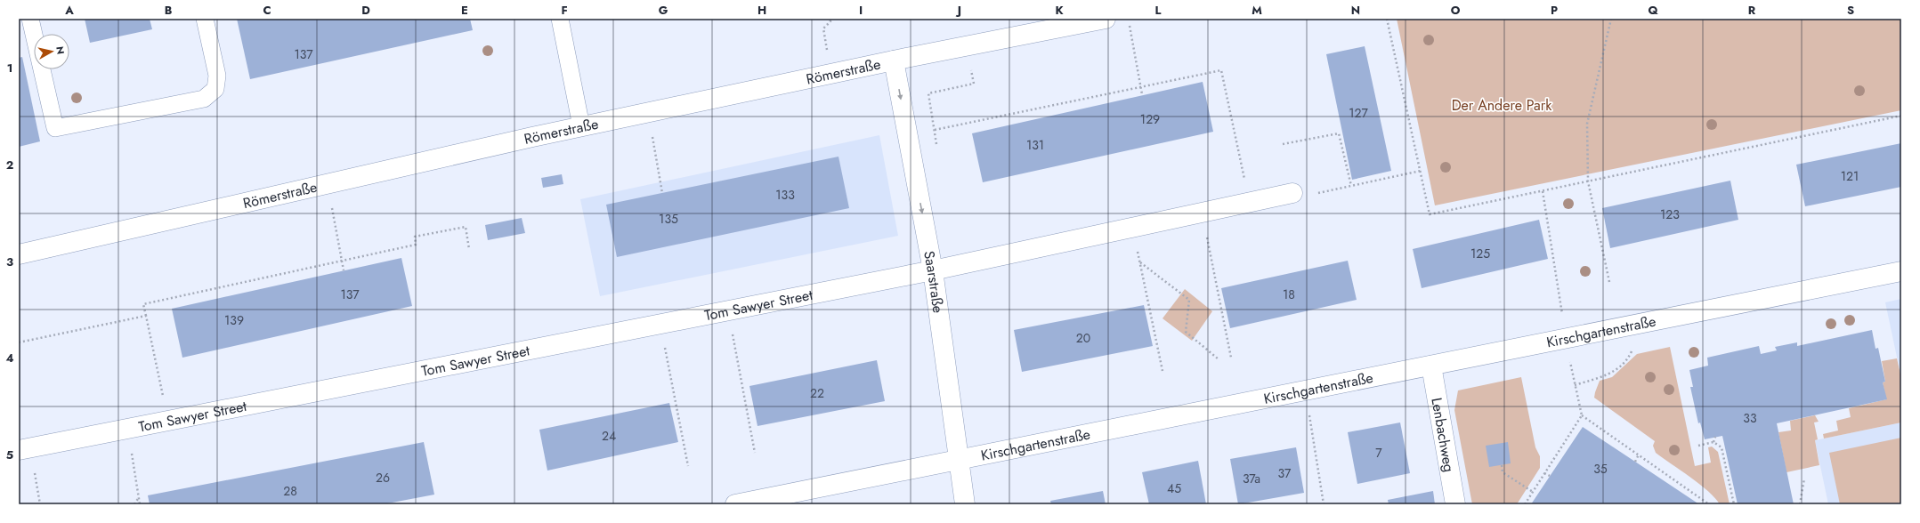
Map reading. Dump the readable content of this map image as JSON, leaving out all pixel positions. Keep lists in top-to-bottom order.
{
  "streets": {
    "street": [
      "Römerstraße",
      "Saarstraße",
      "Tom Sawyer Street",
      "Kirschgartenstraße",
      "Lenbachweg"
    ]
  },
  "crossings": [
    ["Römerstraße", "Saarstraße"],
    ["Saarstraße", "Tom Sawyer Street"],
    ["Saarstraße", "Kirschgartenstraße"],
    ["Kirschgartenstraße", "Lenbachweg"]
  ],
  "one_way": ["Saarstraße"],
  "parks": ["Der Andere Park"],
  "house_numbers": [
    "137",
    "127",
    "129",
    "131",
    "121",
    "133",
    "123",
    "135",
    "125",
    "137",
    "18",
    "139",
    "20",
    "22",
    "33",
    "24",
    "7",
    "35",
    "37",
    "26",
    "37a",
    "45",
    "28"
  ],
  "north": "right",
  "grid": {
    "columns": [
      "A",
      "B",
      "C",
      "D",
      "E",
      "F",
      "G",
      "H",
      "I",
      "J",
      "K",
      "L",
      "M",
      "N",
      "O",
      "P",
      "Q",
      "R",
      "S"
    ],
    "rows": [
      "1",
      "2",
      "3",
      "4",
      "5"
    ]
  }
}
